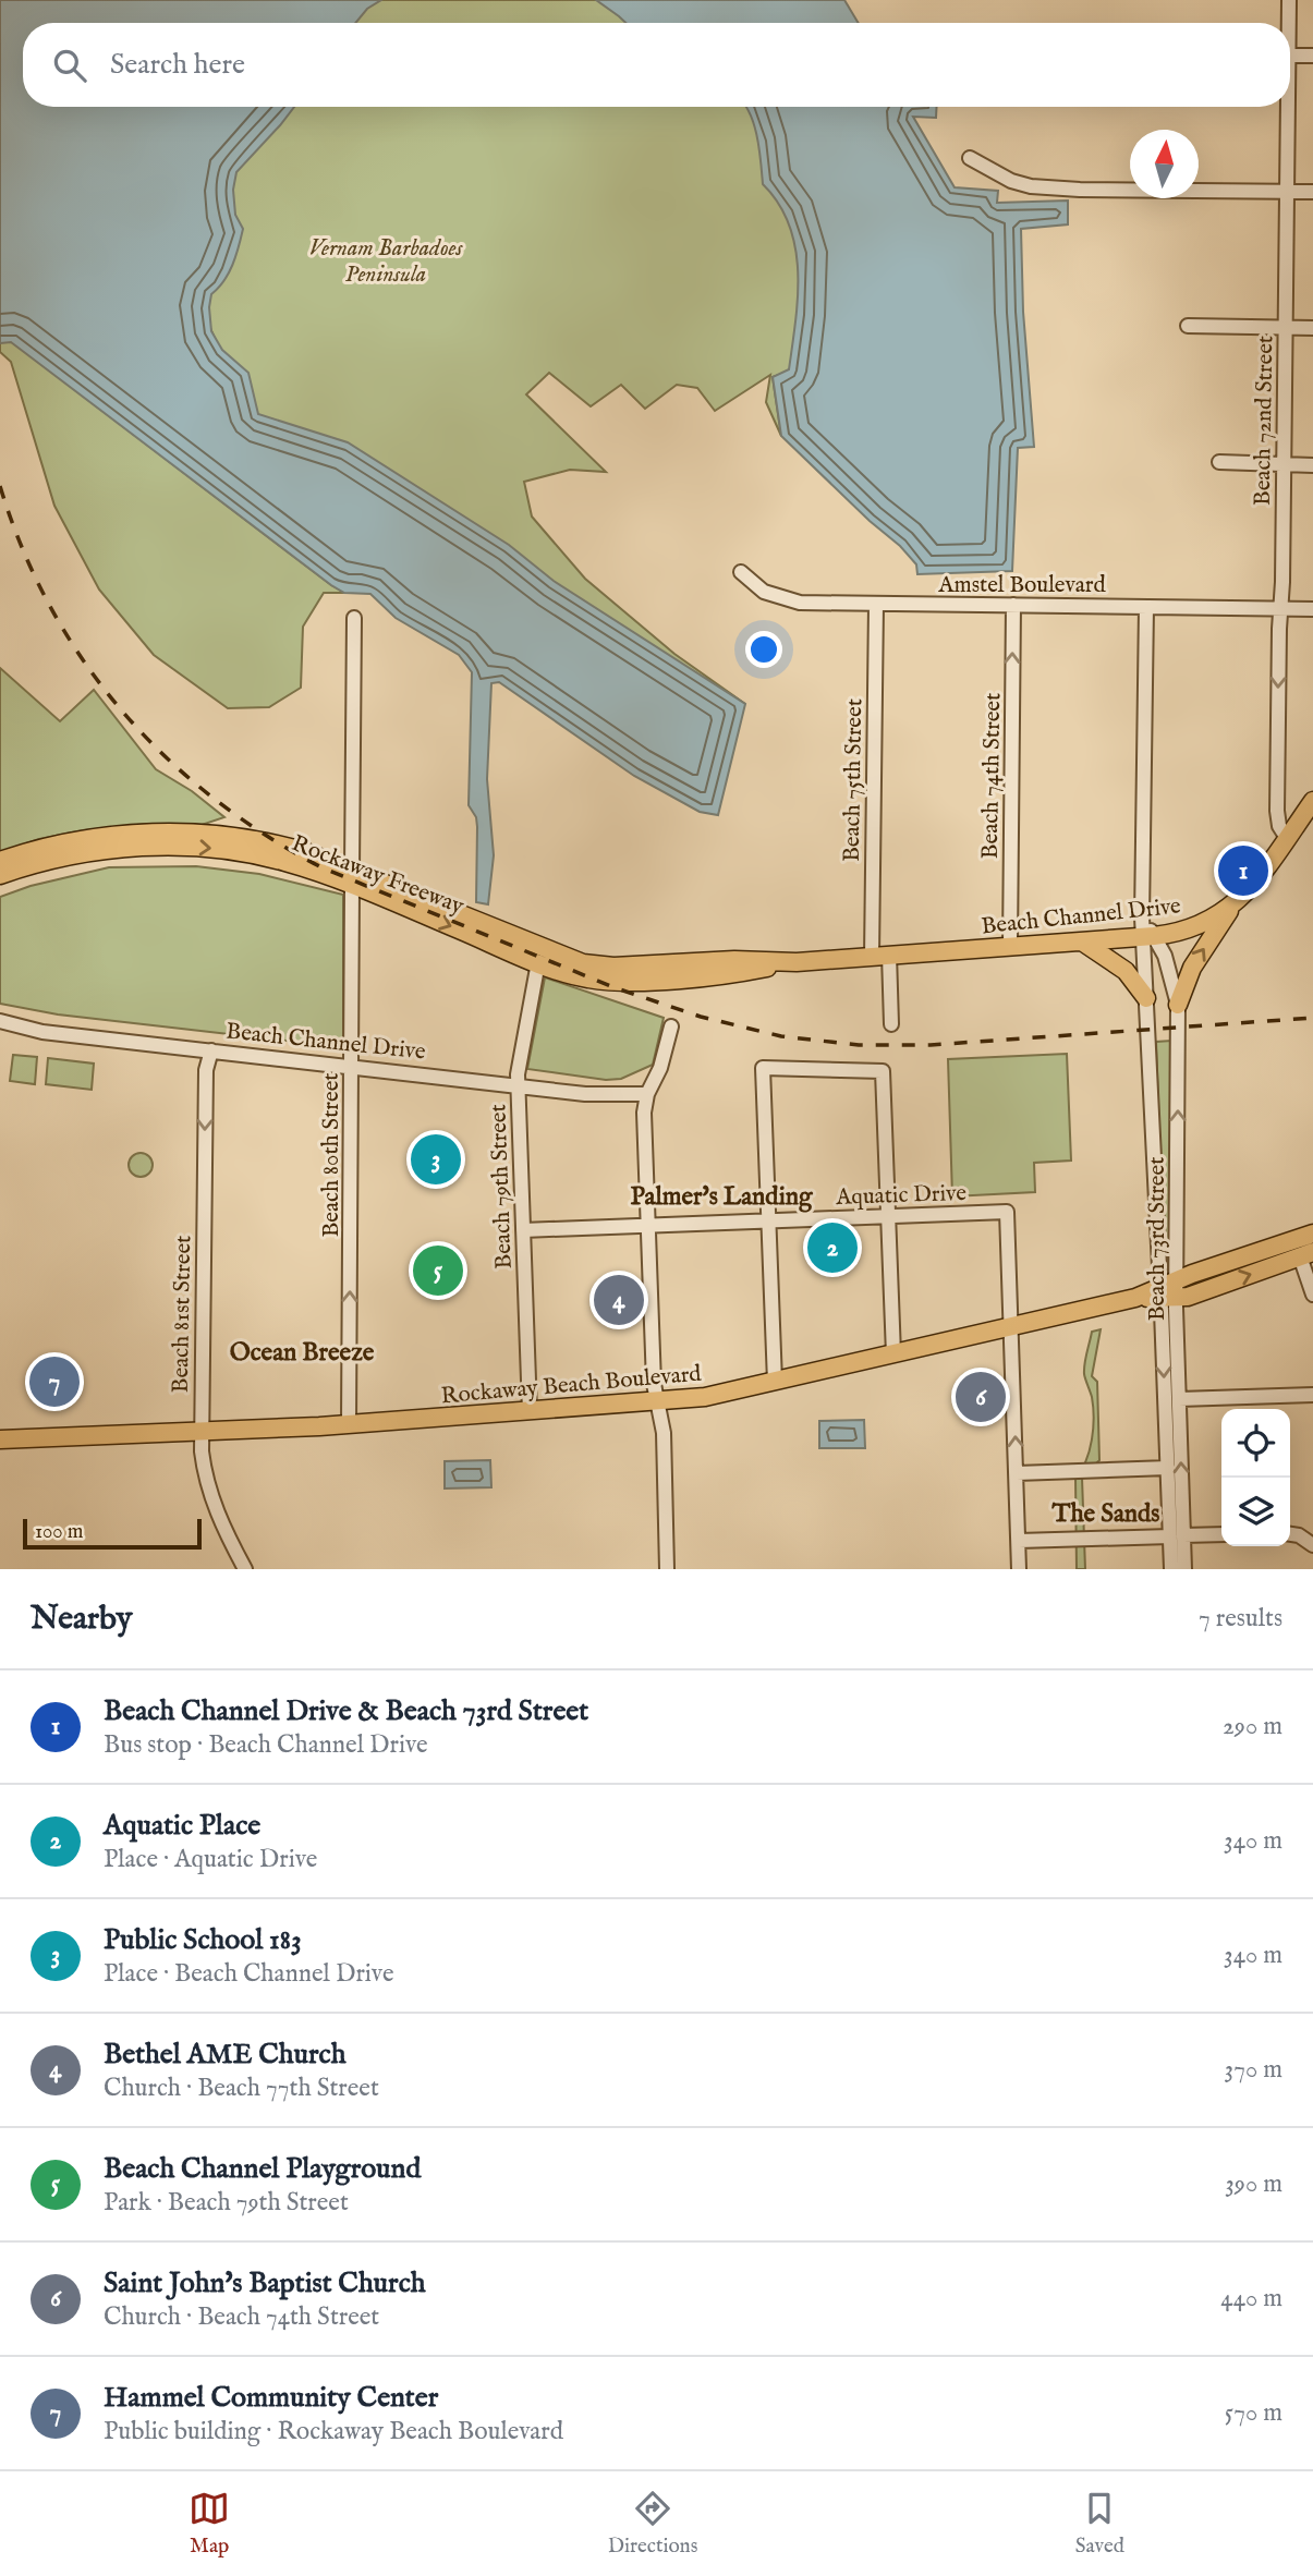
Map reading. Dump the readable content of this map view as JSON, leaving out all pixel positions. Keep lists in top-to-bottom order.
{
  "streets": {
    "main road": ["Rockaway Freeway", "Beach Channel Drive", "Rockaway Beach Boulevard"],
    "street": [
      "Beach 72nd Street",
      "Amstel Boulevard",
      "Beach 74th Street",
      "Beach 75th Street",
      "Beach 80th Street",
      "Beach 79th Street",
      "Aquatic Drive",
      "Beach 73rd Street",
      "Beach 81st Street"
    ]
  },
  "crossings": [
    ["Beach 72nd Street", "Amstel Boulevard"],
    ["Beach 72nd Street", "Beach Channel Drive"],
    ["Amstel Boulevard", "Beach 74th Street"],
    ["Amstel Boulevard", "Beach 75th Street"],
    ["Amstel Boulevard", "Beach 73rd Street"],
    ["Beach 74th Street", "Beach Channel Drive"],
    ["Beach 75th Street", "Beach Channel Drive"],
    ["Rockaway Freeway", "Beach Channel Drive"],
    ["Rockaway Freeway", "Beach 80th Street"],
    ["Rockaway Freeway", "Beach 79th Street"],
    ["Beach Channel Drive", "Beach 80th Street"],
    ["Beach Channel Drive", "Beach 79th Street"],
    ["Beach Channel Drive", "Beach 73rd Street"],
    ["Beach Channel Drive", "Beach 81st Street"],
    ["Beach 80th Street", "Rockaway Beach Boulevard"],
    ["Beach 79th Street", "Aquatic Drive"],
    ["Beach 79th Street", "Rockaway Beach Boulevard"],
    ["Aquatic Drive", "Rockaway Beach Boulevard"],
    ["Beach 73rd Street", "Rockaway Beach Boulevard"],
    ["Beach 81st Street", "Rockaway Beach Boulevard"]
  ],
  "one_way": ["Beach 74th Street", "Beach 80th Street", "Beach 81st Street"],
  "districts": ["Palmer's Landing", "Ocean Breeze", "The Sands"],
  "parks": ["Vernam Barbadoes Peninsula"],
  "scale_bar": "100 m",
  "north": "top",
  "page": {
    "search": "Search here",
    "pins": [
      "1",
      "3",
      "2",
      "5",
      "4",
      "7",
      "6"
    ],
    "scale": "100 m",
    "heading": ["Nearby", "7 results"],
    "list": [
      {
        "mark": "1",
        "name": "Beach Channel Drive & Beach 73rd Street",
        "note": "Bus stop · Beach Channel Drive",
        "value": "290 m"
      },
      {
        "mark": "2",
        "name": "Aquatic Place",
        "note": "Place · Aquatic Drive",
        "value": "340 m"
      },
      {
        "mark": "3",
        "name": "Public School 183",
        "note": "Place · Beach Channel Drive",
        "value": "340 m"
      },
      {
        "mark": "4",
        "name": "Bethel AME Church",
        "note": "Church · Beach 77th Street",
        "value": "370 m"
      },
      {
        "mark": "5",
        "name": "Beach Channel Playground",
        "note": "Park · Beach 79th Street",
        "value": "390 m"
      },
      {
        "mark": "6",
        "name": "Saint John's Baptist Church",
        "note": "Church · Beach 74th Street",
        "value": "440 m"
      },
      {
        "mark": "7",
        "name": "Hammel Community Center",
        "note": "Public building · Rockaway Beach Boulevard",
        "value": "570 m"
      }
    ],
    "nav": ["Map", "Directions", "Saved"]
  }
}
